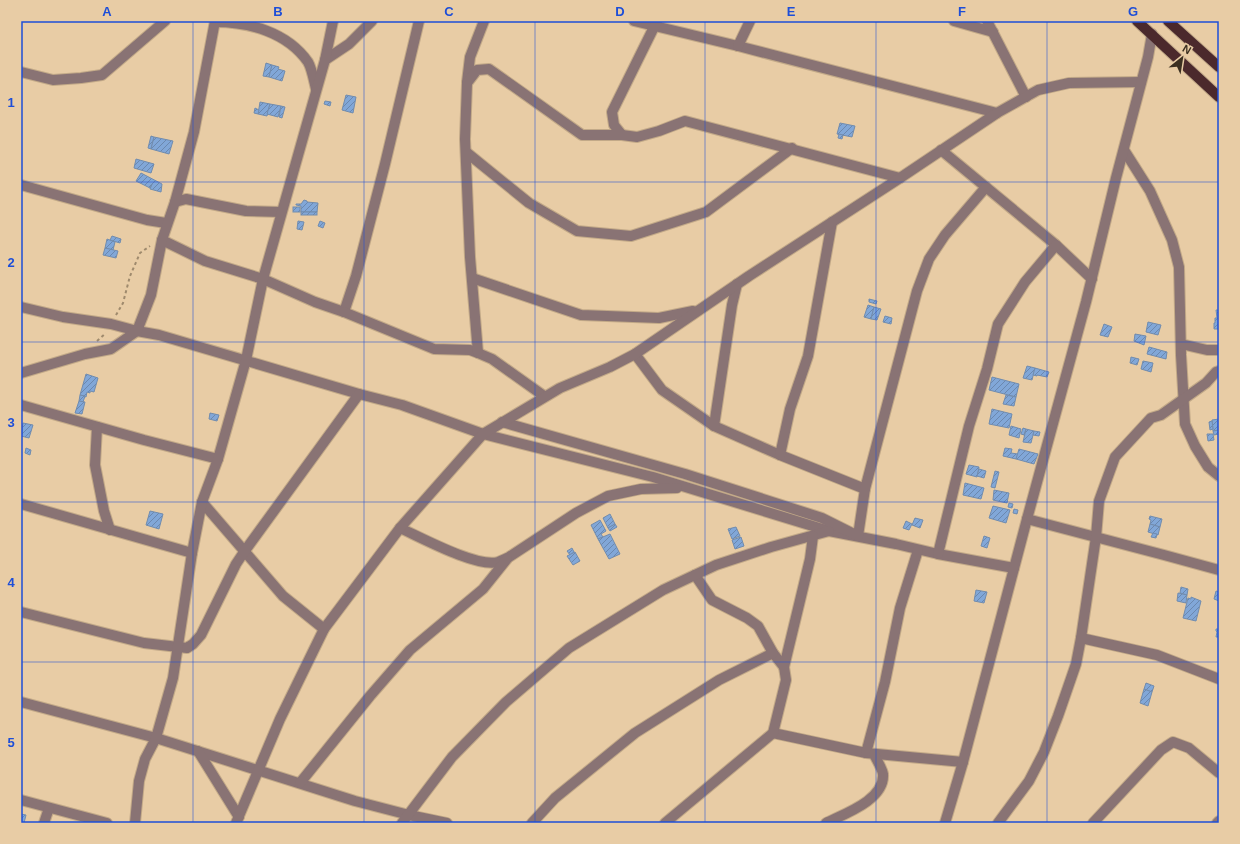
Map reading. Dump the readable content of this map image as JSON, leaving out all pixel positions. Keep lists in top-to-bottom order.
{
  "north": "top right",
  "grid": {
    "columns": [
      "A",
      "B",
      "C",
      "D",
      "E",
      "F",
      "G"
    ],
    "rows": [
      "1",
      "2",
      "3",
      "4",
      "5"
    ]
  }
}
